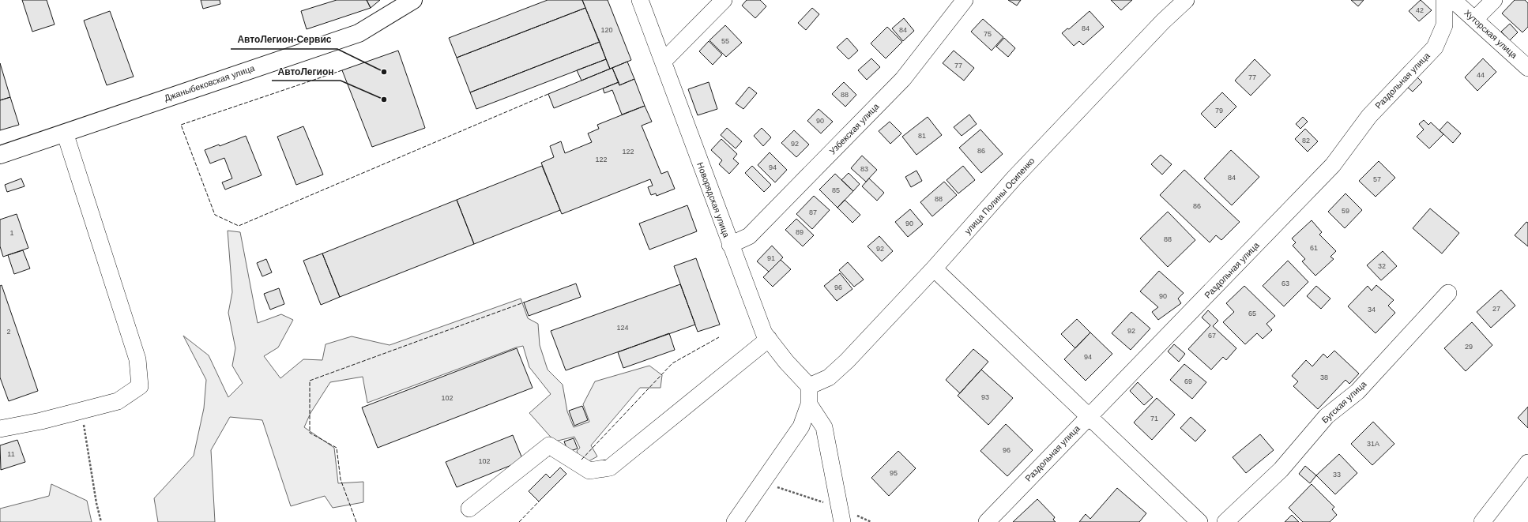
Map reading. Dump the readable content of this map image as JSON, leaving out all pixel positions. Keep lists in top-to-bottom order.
{
  "streets": {
    "main road": ["Джаныбековская улица"],
    "street": [
      "Хуторская улица",
      "Раздольная улица",
      "Узбекская улица",
      "улица Полины Осипенко",
      "Новорядская улица",
      "Бугская улица"
    ]
  },
  "crossings": [
    ["Узбекская улица", "Новорядская улица"],
    ["улица Полины Осипенко", "Новорядская улица"]
  ],
  "places": ["АвтоЛегион-Сервис", "АвтоЛегион"],
  "house_numbers": [
    "42",
    "84",
    "120",
    "84",
    "75",
    "55",
    "77",
    "44",
    "77",
    "88",
    "79",
    "90",
    "81",
    "82",
    "92",
    "86",
    "122",
    "122",
    "94",
    "83",
    "84",
    "57",
    "85",
    "88",
    "86",
    "59",
    "87",
    "90",
    "89",
    "1",
    "88",
    "61",
    "92",
    "91",
    "32",
    "63",
    "96",
    "90",
    "27",
    "34",
    "65",
    "124",
    "92",
    "2",
    "67",
    "29",
    "94",
    "38",
    "69",
    "93",
    "102",
    "71",
    "31А",
    "96",
    "11",
    "102",
    "95",
    "33"
  ]
}
